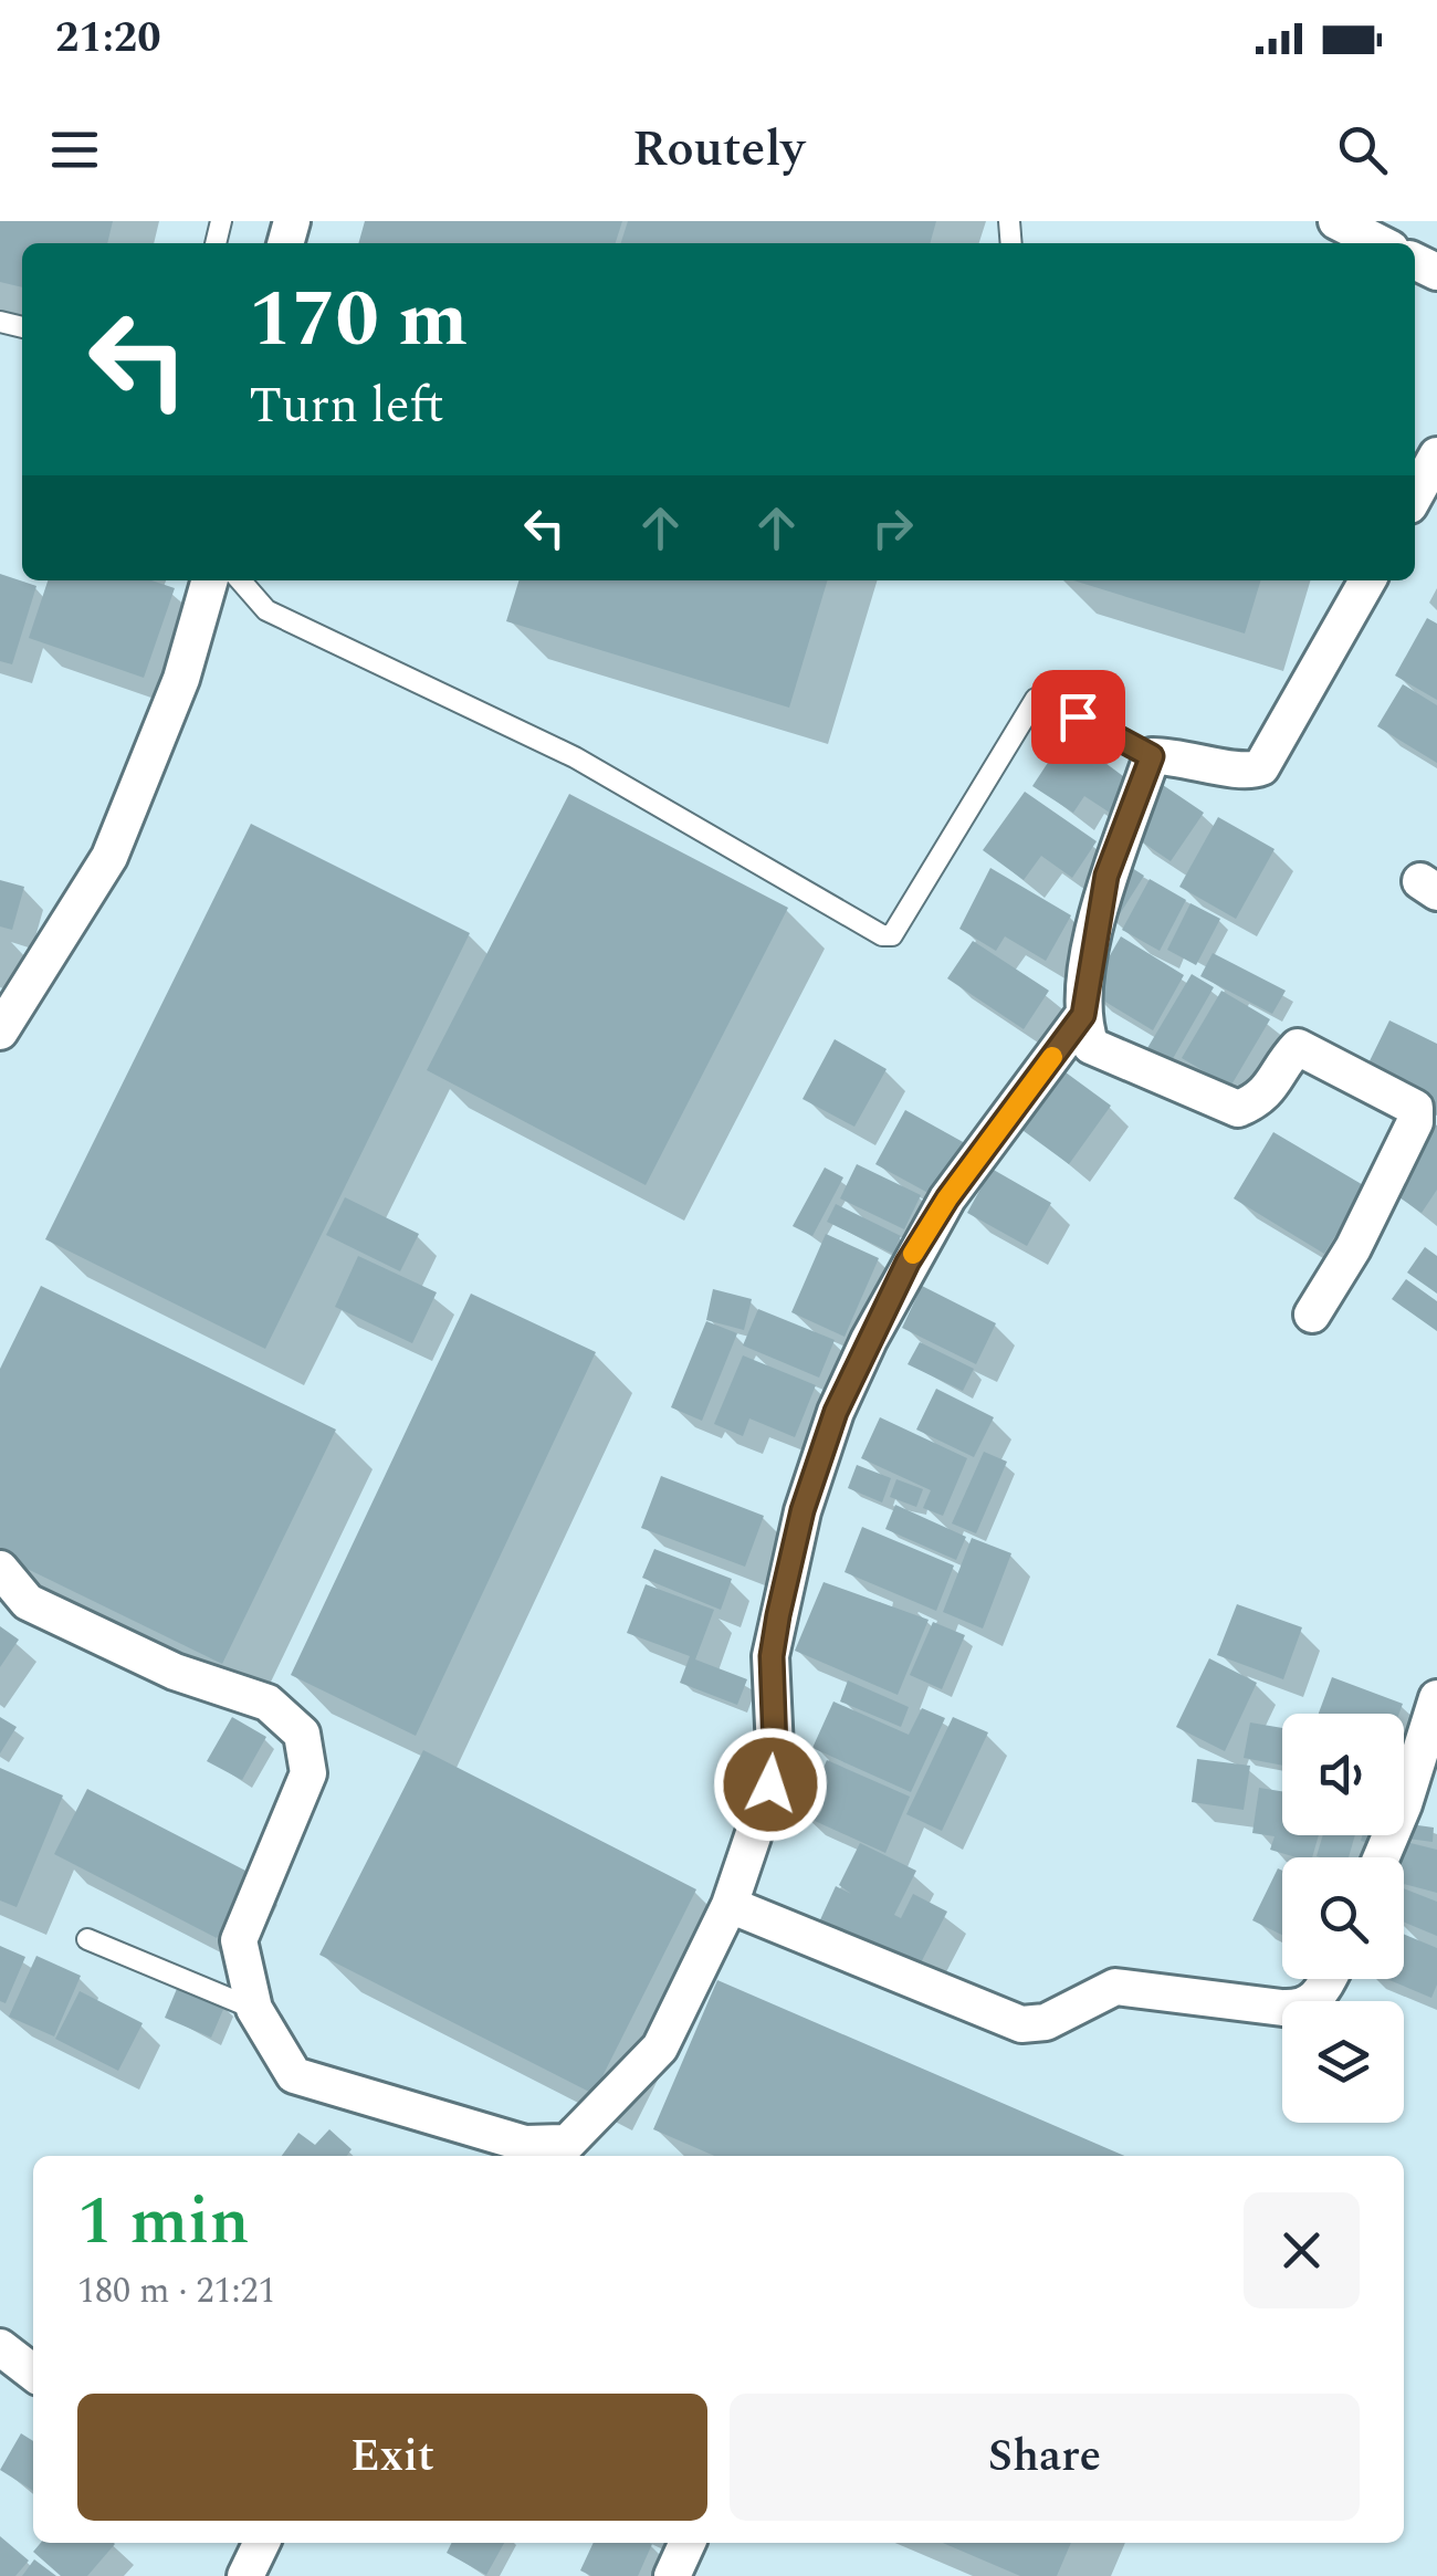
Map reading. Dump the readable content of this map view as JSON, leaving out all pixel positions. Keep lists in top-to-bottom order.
{
  "page": {
    "status": "21:20",
    "header": "Routely",
    "turn": ["170 m", "Turn left"],
    "heading": ["1 min", "180 m · 21:21"],
    "buttons": ["Exit", "Share"]
  }
}
